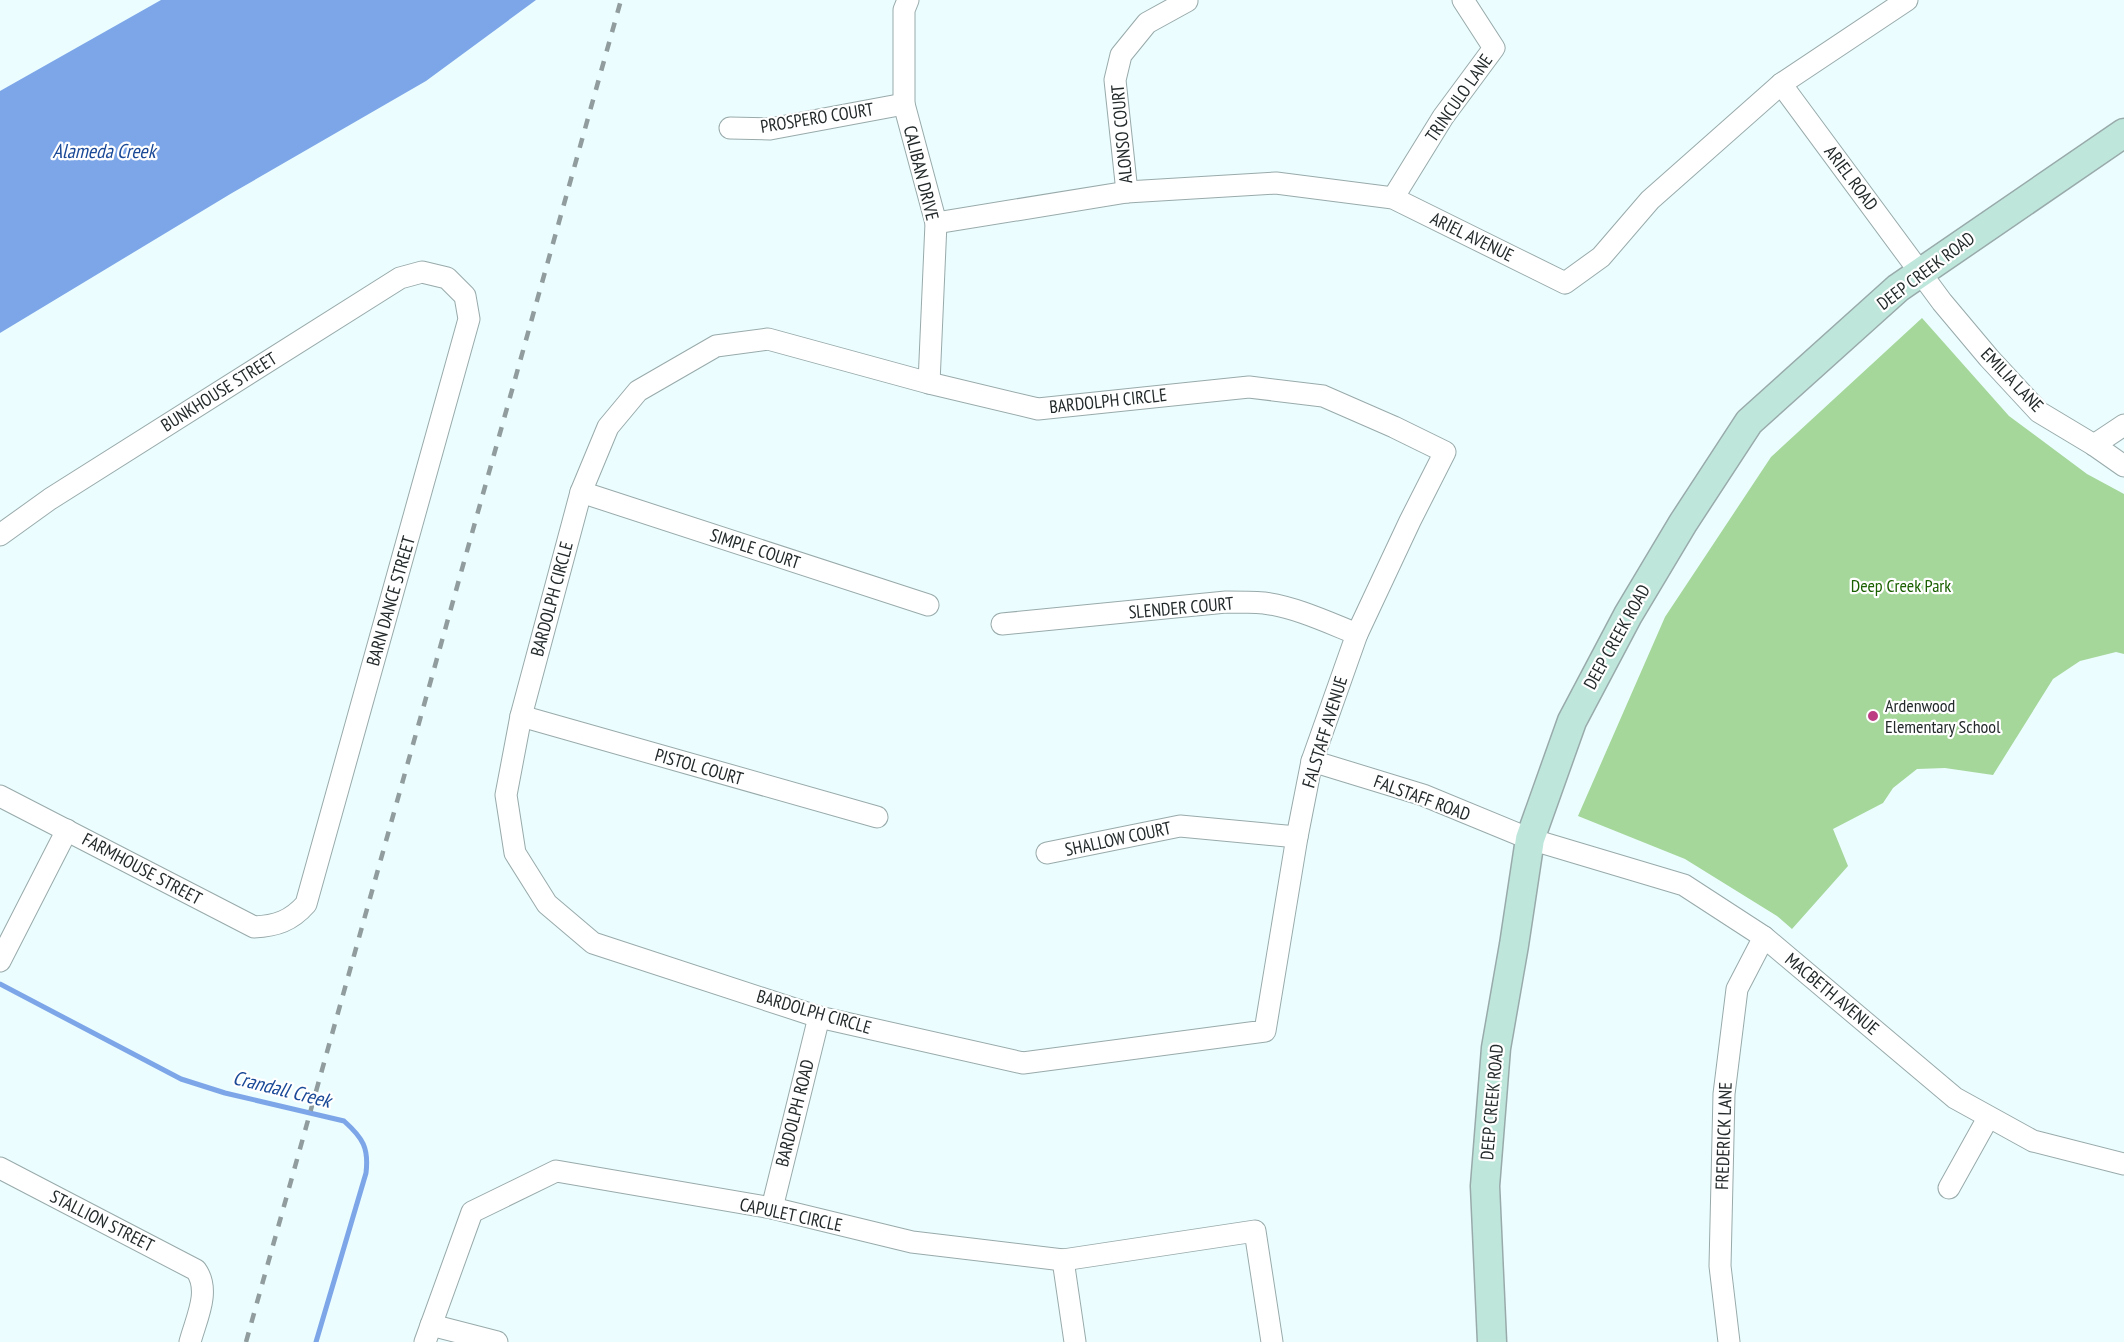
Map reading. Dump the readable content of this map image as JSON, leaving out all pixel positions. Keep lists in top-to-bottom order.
{
  "streets": {
    "street": [
      "TRINCULO LANE",
      "PROSPERO COURT",
      "ALONSO COURT",
      "CALIBAN DRIVE",
      "ARIEL ROAD",
      "ARIEL AVENUE",
      "DEEP CREEK ROAD",
      "EMILIA LANE",
      "BUNKHOUSE STREET",
      "BARDOLPH CIRCLE",
      "SIMPLE COURT",
      "BARN DANCE STREET",
      "SLENDER COURT",
      "FALSTAFF AVENUE",
      "PISTOL COURT",
      "FALSTAFF ROAD",
      "SHALLOW COURT",
      "FARMHOUSE STREET",
      "MACBETH AVENUE",
      "BARDOLPH ROAD",
      "FREDERICK LANE",
      "CAPULET CIRCLE",
      "STALLION STREET"
    ]
  },
  "crossings": [
    ["TRINCULO LANE", "ARIEL AVENUE"],
    ["PROSPERO COURT", "CALIBAN DRIVE"],
    ["ALONSO COURT", "ARIEL AVENUE"],
    ["CALIBAN DRIVE", "ARIEL AVENUE"],
    ["CALIBAN DRIVE", "BARDOLPH CIRCLE"],
    ["ARIEL ROAD", "ARIEL AVENUE"],
    ["ARIEL ROAD", "DEEP CREEK ROAD"],
    ["ARIEL ROAD", "EMILIA LANE"],
    ["DEEP CREEK ROAD", "EMILIA LANE"],
    ["DEEP CREEK ROAD", "FALSTAFF ROAD"],
    ["DEEP CREEK ROAD", "MACBETH AVENUE"],
    ["BUNKHOUSE STREET", "BARN DANCE STREET"],
    ["BARDOLPH CIRCLE", "SIMPLE COURT"],
    ["BARDOLPH CIRCLE", "FALSTAFF AVENUE"],
    ["BARDOLPH CIRCLE", "PISTOL COURT"],
    ["BARDOLPH CIRCLE", "BARDOLPH ROAD"],
    ["BARN DANCE STREET", "FARMHOUSE STREET"],
    ["SLENDER COURT", "FALSTAFF AVENUE"],
    ["FALSTAFF AVENUE", "FALSTAFF ROAD"],
    ["FALSTAFF AVENUE", "SHALLOW COURT"],
    ["FALSTAFF ROAD", "MACBETH AVENUE"],
    ["MACBETH AVENUE", "FREDERICK LANE"],
    ["BARDOLPH ROAD", "CAPULET CIRCLE"]
  ],
  "water": ["Alameda Creek", "Crandall Creek"],
  "parks": ["Deep Creek Park"],
  "places": ["Ardenwood Elementary School"]
}
